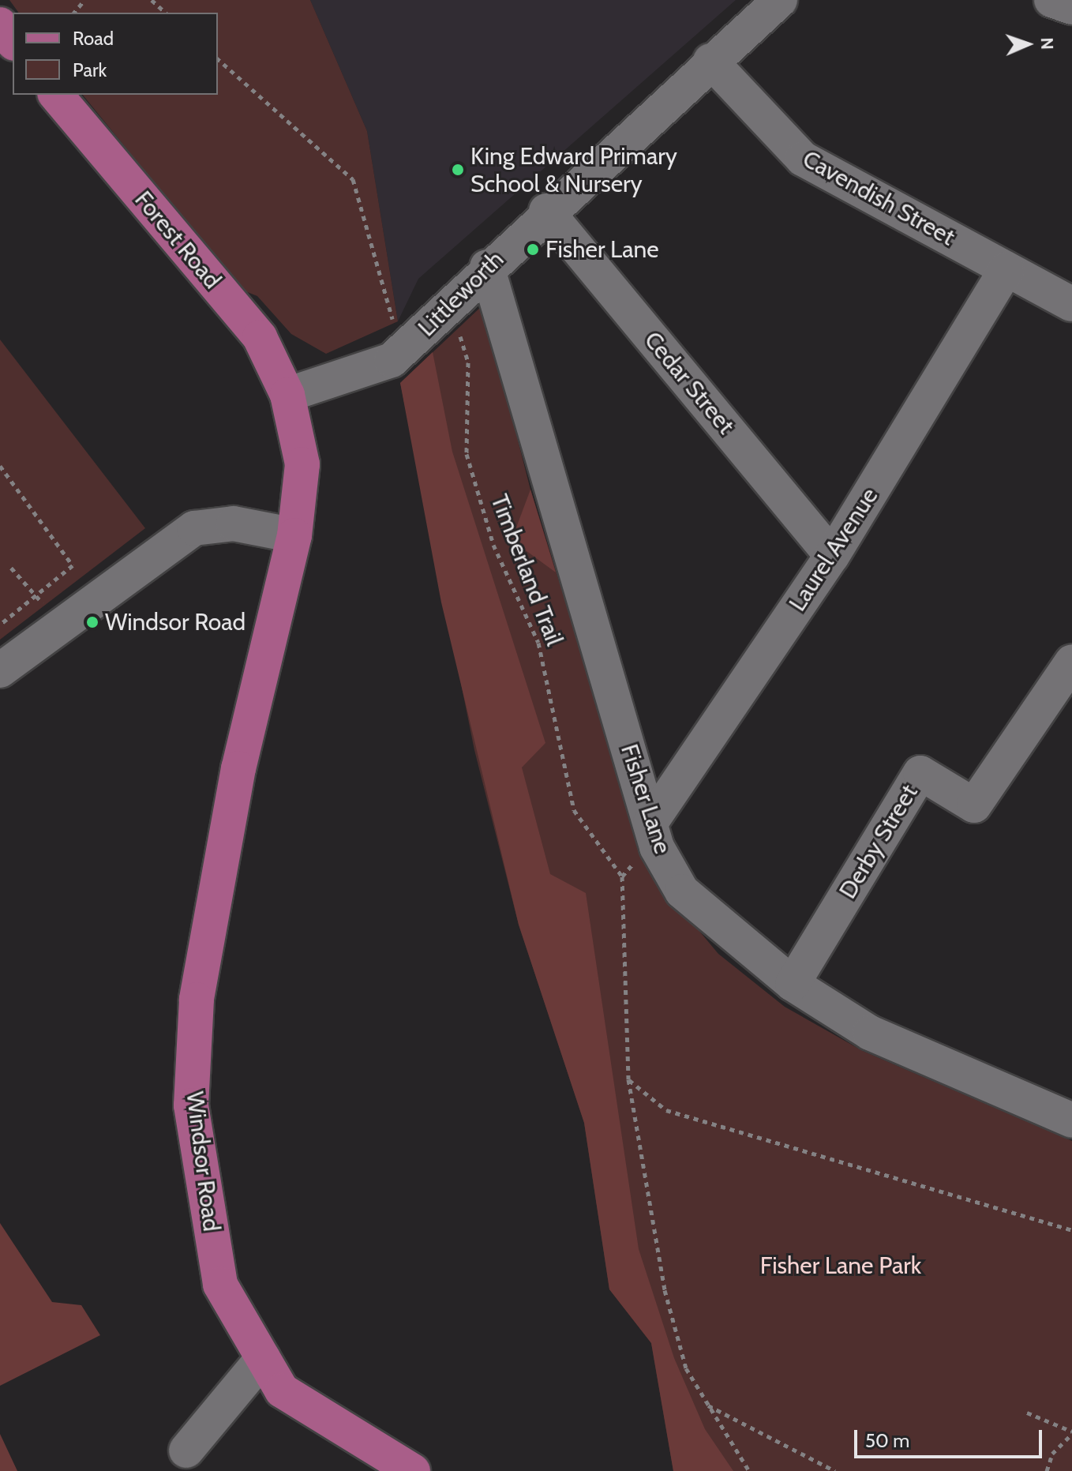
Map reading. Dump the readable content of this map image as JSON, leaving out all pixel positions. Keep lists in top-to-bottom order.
{
  "streets": {
    "main road": ["Forest Road", "Windsor Road"],
    "street": [
      "Cavendish Street",
      "Littleworth",
      "Cedar Street",
      "Laurel Avenue",
      "Fisher Lane",
      "Derby Street"
    ],
    "path": ["Timberland Trail"]
  },
  "crossings": [
    ["Cavendish Street", "Littleworth"],
    ["Cavendish Street", "Laurel Avenue"],
    ["Forest Road", "Littleworth"],
    ["Forest Road", "Windsor Road"],
    ["Littleworth", "Cedar Street"],
    ["Littleworth", "Timberland Trail"],
    ["Littleworth", "Fisher Lane"],
    ["Littleworth", "Windsor Road"],
    ["Cedar Street", "Laurel Avenue"],
    ["Laurel Avenue", "Fisher Lane"],
    ["Fisher Lane", "Derby Street"]
  ],
  "parks": ["Fisher Lane Park"],
  "places": ["King Edward Primary School & Nursery", "Fisher Lane", "Windsor Road"],
  "legend": ["Road", "Park"],
  "scale_bar": "50 m",
  "north": "right"
}
